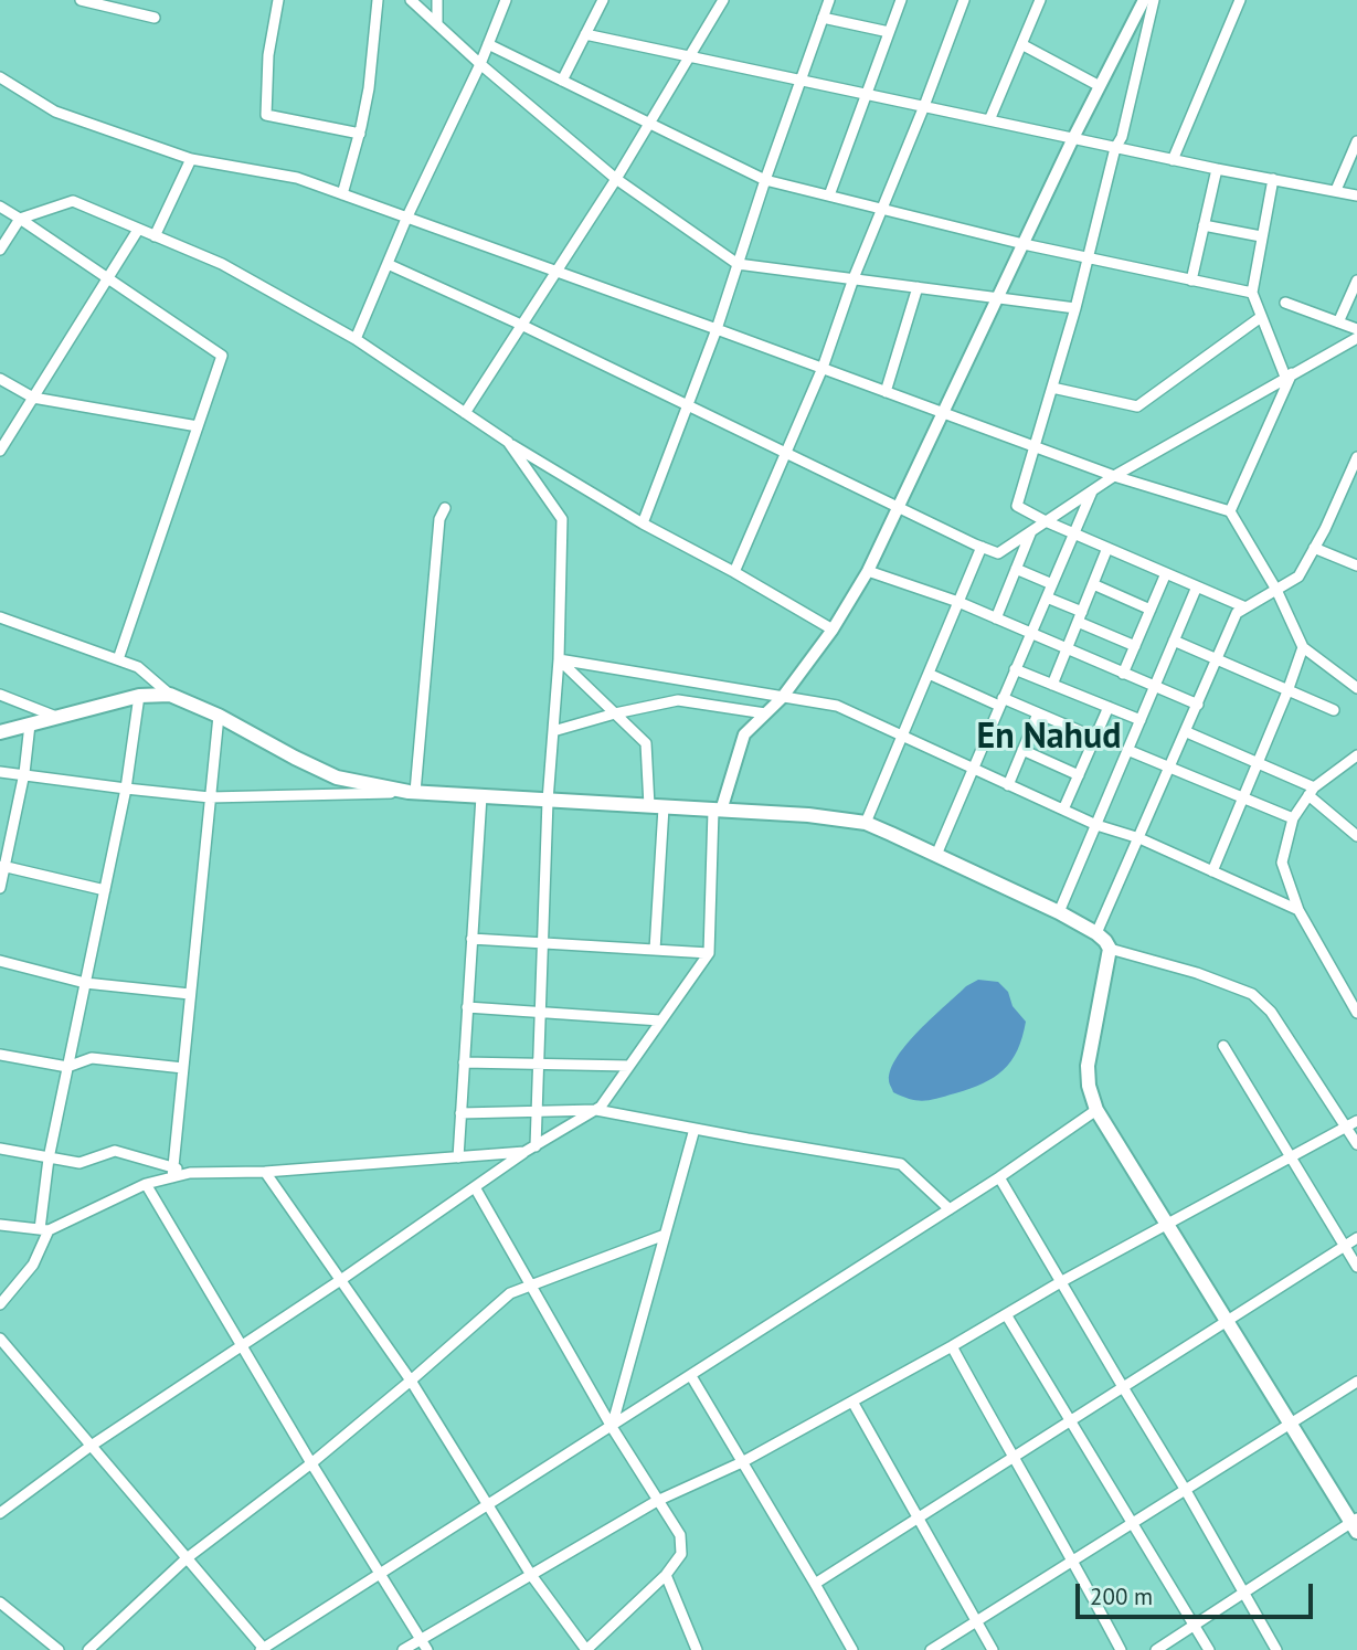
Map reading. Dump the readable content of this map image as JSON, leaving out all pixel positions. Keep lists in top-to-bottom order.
{
  "districts": ["En Nahud"],
  "scale_bar": "200 m"
}
